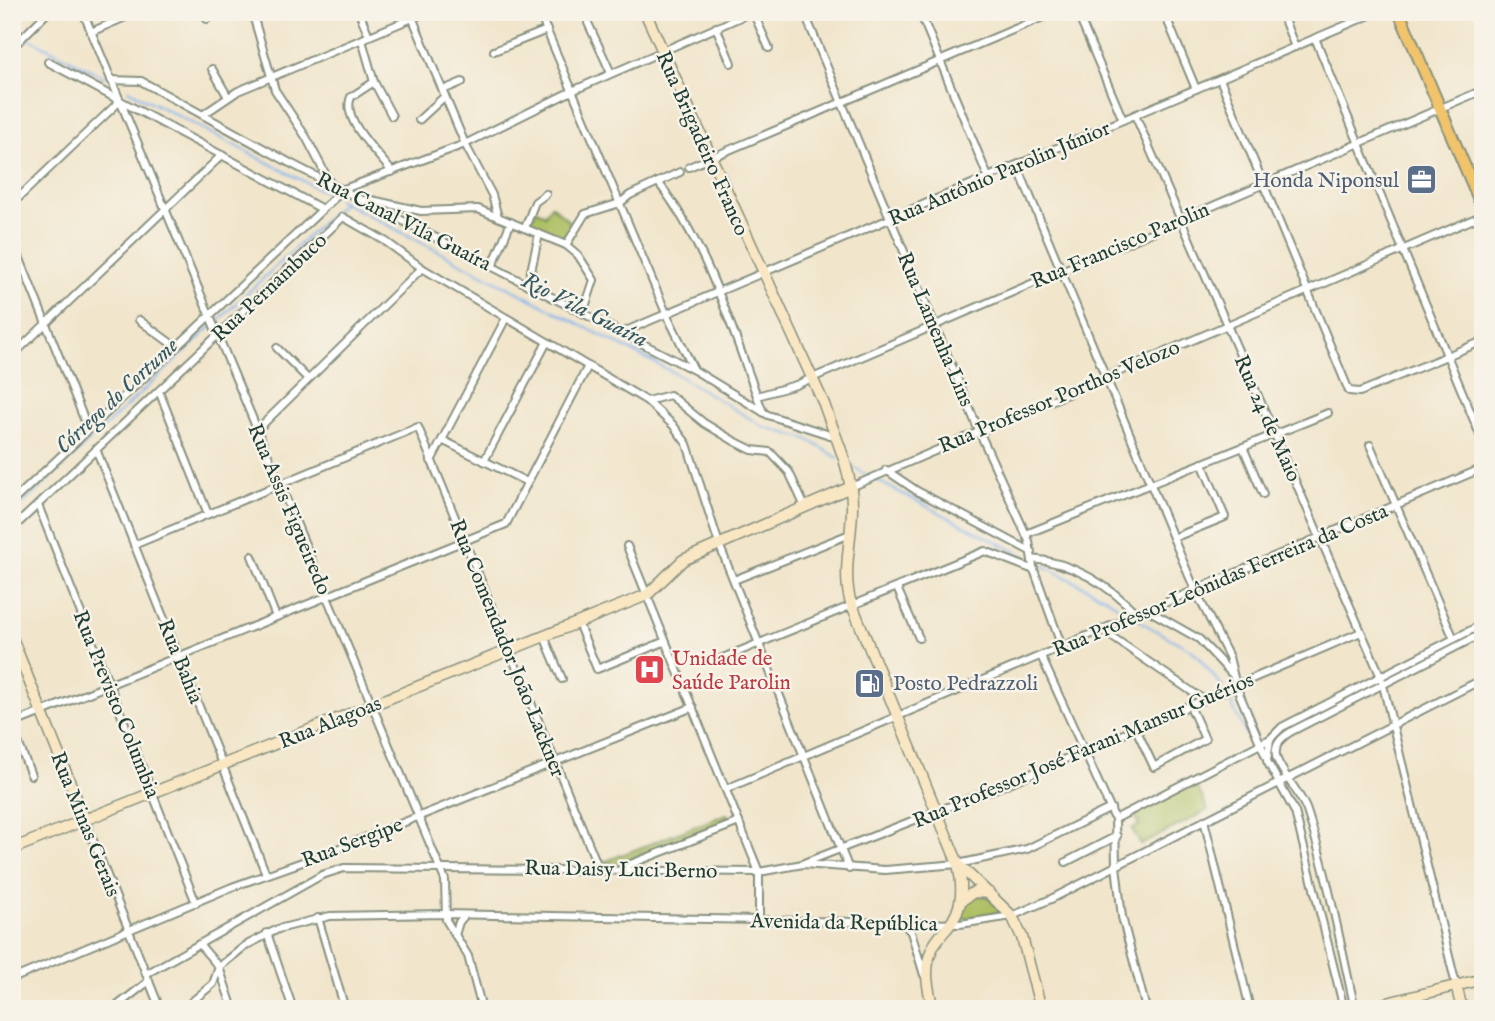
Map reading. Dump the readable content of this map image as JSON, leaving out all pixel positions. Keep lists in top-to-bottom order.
{
  "streets": {
    "main road": [
      "Rua Brigadeiro Franco",
      "Rua Professor Porthos Velozo",
      "Rua Alagoas",
      "Rua Minas Gerais"
    ],
    "street": [
      "Rua Antônio Parolin Júnior",
      "Rua Canal Vila Guaíra",
      "Rua Francisco Parolin",
      "Rua Pernambuco",
      "Rua Lamenha Lins",
      "Rua 24 de Maio",
      "Rua Assis Figueiredo",
      "Rua Professor Leônidas Ferreira da Costa",
      "Rua Comendador João Lackner",
      "Rua Bahia",
      "Rua Previsto Columbia",
      "Rua Professor José Farani Mansur Guérios",
      "Rua Sergipe",
      "Rua Daisy Luci Berno",
      "Avenida da República"
    ]
  },
  "crossings": [
    ["Rua Brigadeiro Franco", "Rua Antônio Parolin Júnior"],
    ["Rua Brigadeiro Franco", "Rua Canal Vila Guaíra"],
    ["Rua Brigadeiro Franco", "Rua Francisco Parolin"],
    ["Rua Brigadeiro Franco", "Rua Professor Porthos Velozo"],
    ["Rua Brigadeiro Franco", "Rua Professor Leônidas Ferreira da Costa"],
    ["Rua Brigadeiro Franco", "Rua Professor José Farani Mansur Guérios"],
    ["Rua Brigadeiro Franco", "Rua Daisy Luci Berno"],
    ["Rua Antônio Parolin Júnior", "Rua Canal Vila Guaíra"],
    ["Rua Antônio Parolin Júnior", "Rua Lamenha Lins"],
    ["Rua Antônio Parolin Júnior", "Rua 24 de Maio"],
    ["Rua Canal Vila Guaíra", "Rua Pernambuco"],
    ["Rua Canal Vila Guaíra", "Rua Professor Porthos Velozo"],
    ["Rua Canal Vila Guaíra", "Rua Assis Figueiredo"],
    ["Rua Francisco Parolin", "Rua Lamenha Lins"],
    ["Rua Francisco Parolin", "Rua 24 de Maio"],
    ["Rua Pernambuco", "Rua Assis Figueiredo"],
    ["Rua Pernambuco", "Rua Bahia"],
    ["Rua Pernambuco", "Rua Previsto Columbia"],
    ["Rua Lamenha Lins", "Rua Professor Porthos Velozo"],
    ["Rua Lamenha Lins", "Rua Professor Leônidas Ferreira da Costa"],
    ["Rua Professor Porthos Velozo", "Rua 24 de Maio"],
    ["Rua Professor Porthos Velozo", "Rua Alagoas"],
    ["Rua 24 de Maio", "Rua Professor Leônidas Ferreira da Costa"],
    ["Rua 24 de Maio", "Rua Professor José Farani Mansur Guérios"],
    ["Rua 24 de Maio", "Avenida da República"],
    ["Rua Assis Figueiredo", "Rua Comendador João Lackner"],
    ["Rua Assis Figueiredo", "Rua Alagoas"],
    ["Rua Assis Figueiredo", "Rua Sergipe"],
    ["Rua Assis Figueiredo", "Rua Daisy Luci Berno"],
    ["Rua Assis Figueiredo", "Avenida da República"],
    ["Rua Comendador João Lackner", "Rua Alagoas"],
    ["Rua Comendador João Lackner", "Rua Sergipe"],
    ["Rua Comendador João Lackner", "Rua Daisy Luci Berno"],
    ["Rua Bahia", "Rua Alagoas"],
    ["Rua Bahia", "Rua Sergipe"],
    ["Rua Previsto Columbia", "Rua Alagoas"],
    ["Rua Previsto Columbia", "Rua Sergipe"],
    ["Rua Alagoas", "Rua Minas Gerais"],
    ["Rua Professor José Farani Mansur Guérios", "Rua Daisy Luci Berno"],
    ["Rua Minas Gerais", "Rua Sergipe"],
    ["Rua Minas Gerais", "Rua Daisy Luci Berno"]
  ],
  "water": ["Rio Vila Guaíra", "Córrego do Cortume"],
  "places": {
    "office": ["Honda Niponsul"],
    "hospital": ["Unidade de Saúde Parolin"],
    "fuel station": ["Posto Pedrazzoli"]
  }
}
